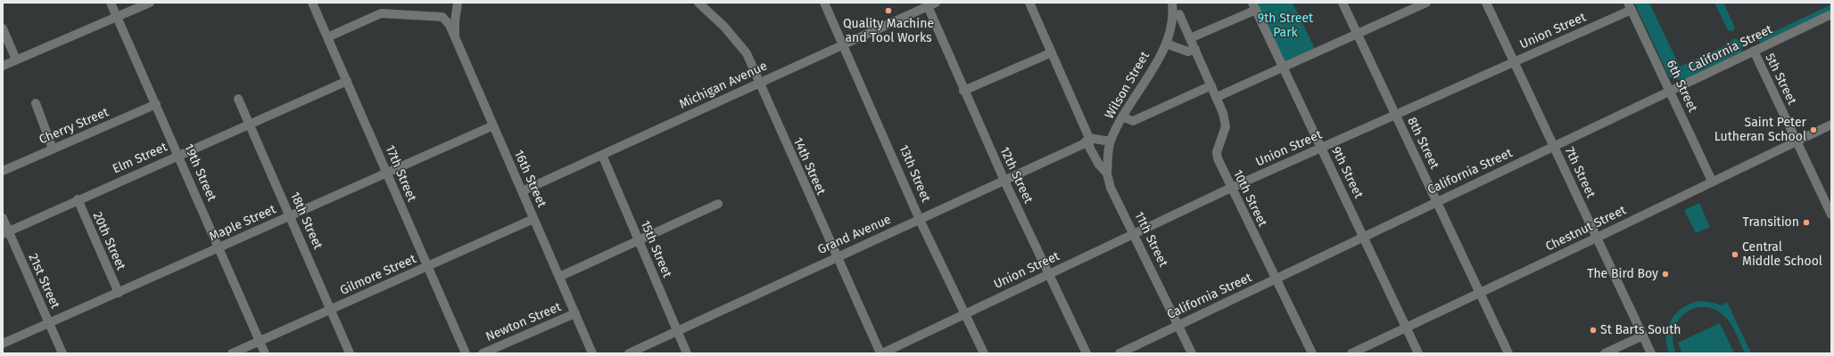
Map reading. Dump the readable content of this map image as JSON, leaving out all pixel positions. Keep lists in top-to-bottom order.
{
  "streets": {
    "street": [
      "Union Street",
      "California Street",
      "5th Street",
      "Michigan Avenue",
      "Wilson Street",
      "6th Street",
      "Cherry Street",
      "8th Street",
      "Elm Street",
      "14th Street",
      "19th Street",
      "9th Street",
      "7th Street",
      "17th Street",
      "13th Street",
      "12th Street",
      "16th Street",
      "10th Street",
      "18th Street",
      "Maple Street",
      "Chestnut Street",
      "Grand Avenue",
      "11th Street",
      "20th Street",
      "15th Street",
      "Gilmore Street",
      "21st Street",
      "Newton Street"
    ]
  },
  "crossings": [
    ["Union Street", "6th Street"],
    ["Union Street", "8th Street"],
    ["Union Street", "14th Street"],
    ["Union Street", "9th Street"],
    ["Union Street", "7th Street"],
    ["Union Street", "13th Street"],
    ["Union Street", "12th Street"],
    ["Union Street", "10th Street"],
    ["Union Street", "11th Street"],
    ["California Street", "5th Street"],
    ["California Street", "6th Street"],
    ["California Street", "8th Street"],
    ["California Street", "9th Street"],
    ["California Street", "7th Street"],
    ["California Street", "10th Street"],
    ["California Street", "11th Street"],
    ["5th Street", "Chestnut Street"],
    ["Michigan Avenue", "14th Street"],
    ["Michigan Avenue", "13th Street"],
    ["Michigan Avenue", "12th Street"],
    ["Michigan Avenue", "16th Street"],
    ["Michigan Avenue", "15th Street"],
    ["Wilson Street", "10th Street"],
    ["Wilson Street", "11th Street"],
    ["6th Street", "Chestnut Street"],
    ["Cherry Street", "19th Street"],
    ["8th Street", "Chestnut Street"],
    ["Elm Street", "19th Street"],
    ["Elm Street", "17th Street"],
    ["Elm Street", "18th Street"],
    ["Elm Street", "20th Street"],
    ["Elm Street", "21st Street"],
    ["14th Street", "Grand Avenue"],
    ["19th Street", "Maple Street"],
    ["19th Street", "Gilmore Street"],
    ["9th Street", "Chestnut Street"],
    ["7th Street", "Chestnut Street"],
    ["17th Street", "Maple Street"],
    ["17th Street", "Gilmore Street"],
    ["13th Street", "Grand Avenue"],
    ["12th Street", "Grand Avenue"],
    ["16th Street", "Maple Street"],
    ["16th Street", "Gilmore Street"],
    ["16th Street", "Newton Street"],
    ["18th Street", "Maple Street"],
    ["18th Street", "Gilmore Street"],
    ["Maple Street", "20th Street"],
    ["Maple Street", "21st Street"],
    ["Grand Avenue", "11th Street"],
    ["Grand Avenue", "15th Street"]
  ],
  "parks": ["9th Street Park"],
  "places": [
    "Quality Machine and Tool Works",
    "Saint Peter Lutheran School",
    "Transition",
    "Central Middle School",
    "The Bird Boy",
    "St Barts South"
  ]
}
